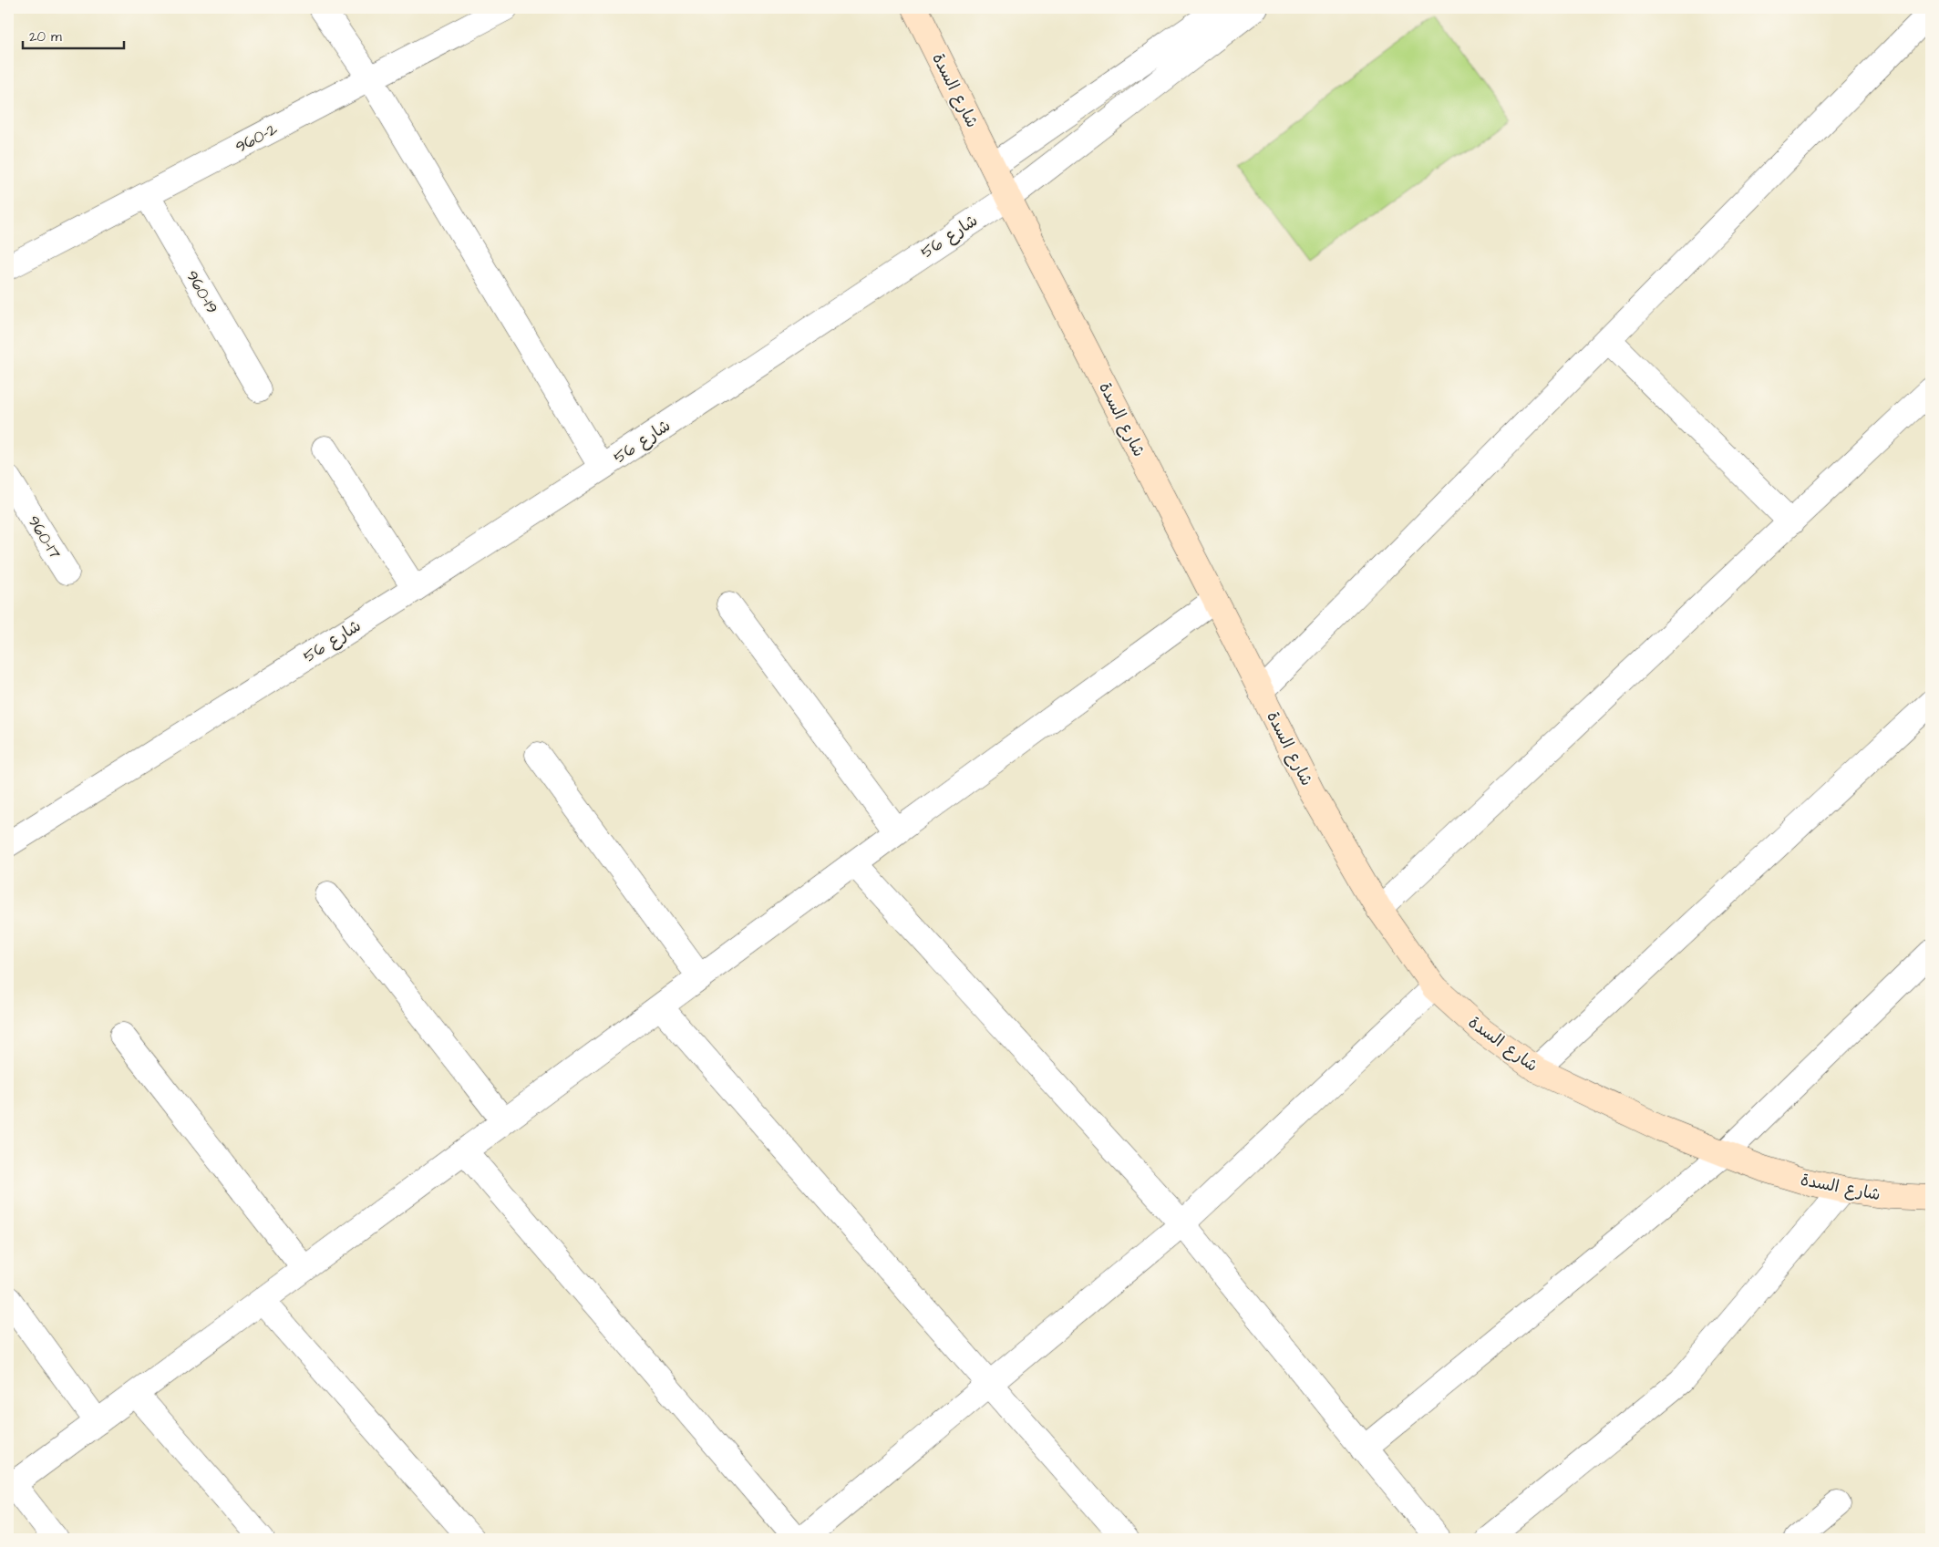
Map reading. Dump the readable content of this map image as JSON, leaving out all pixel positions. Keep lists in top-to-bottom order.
{
  "streets": {
    "street": [
      "شارع السدة",
      "960-2",
      "شارع 56",
      "960-19",
      "960-17"
    ]
  },
  "crossings": [
    ["شارع السدة", "شارع 56"],
    ["960-2", "960-19"]
  ],
  "scale_bar": "20 m"
}
